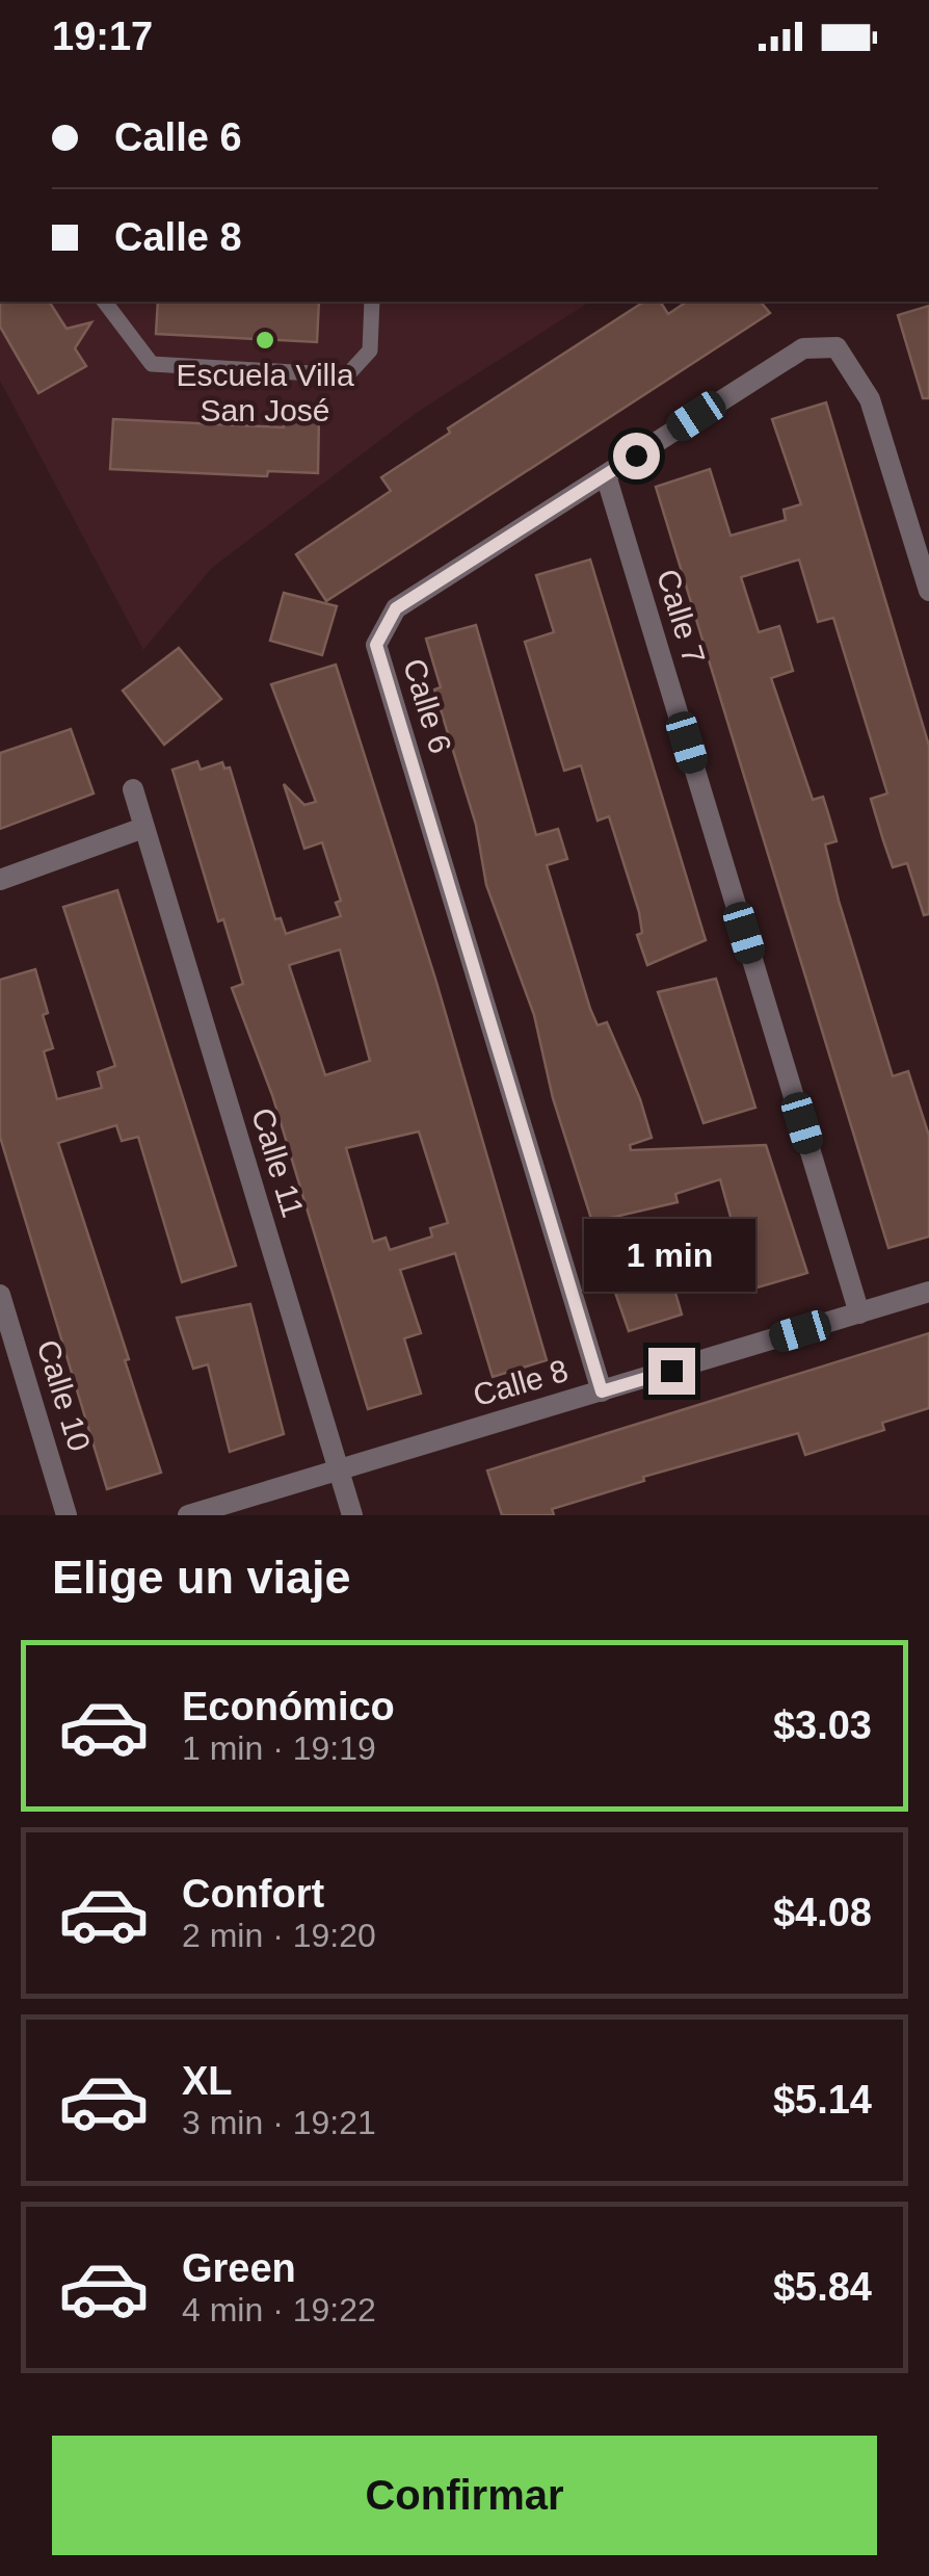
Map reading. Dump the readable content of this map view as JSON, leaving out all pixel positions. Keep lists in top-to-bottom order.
{
  "streets": {
    "street": [
      "Calle 7",
      "Calle 6",
      "Calle 11",
      "Calle 8",
      "Calle 10"
    ]
  },
  "crossings": [
    ["Calle 7", "Calle 6"],
    ["Calle 7", "Calle 8"],
    ["Calle 6", "Calle 8"],
    ["Calle 11", "Calle 8"]
  ],
  "places": ["Escuela Villa San José"],
  "page": {
    "status": "19:17",
    "banner": ["Calle 6", "Calle 8"],
    "bubble": "1 min",
    "heading": "Elige un viaje",
    "list": [
      {
        "name": "Económico",
        "note": "1 min · 19:19",
        "value": "$3.03"
      },
      {
        "name": "Confort",
        "note": "2 min · 19:20",
        "value": "$4.08"
      },
      {
        "name": "XL",
        "note": "3 min · 19:21",
        "value": "$5.14"
      },
      {
        "name": "Green",
        "note": "4 min · 19:22",
        "value": "$5.84"
      }
    ],
    "buttons": "Confirmar"
  }
}
